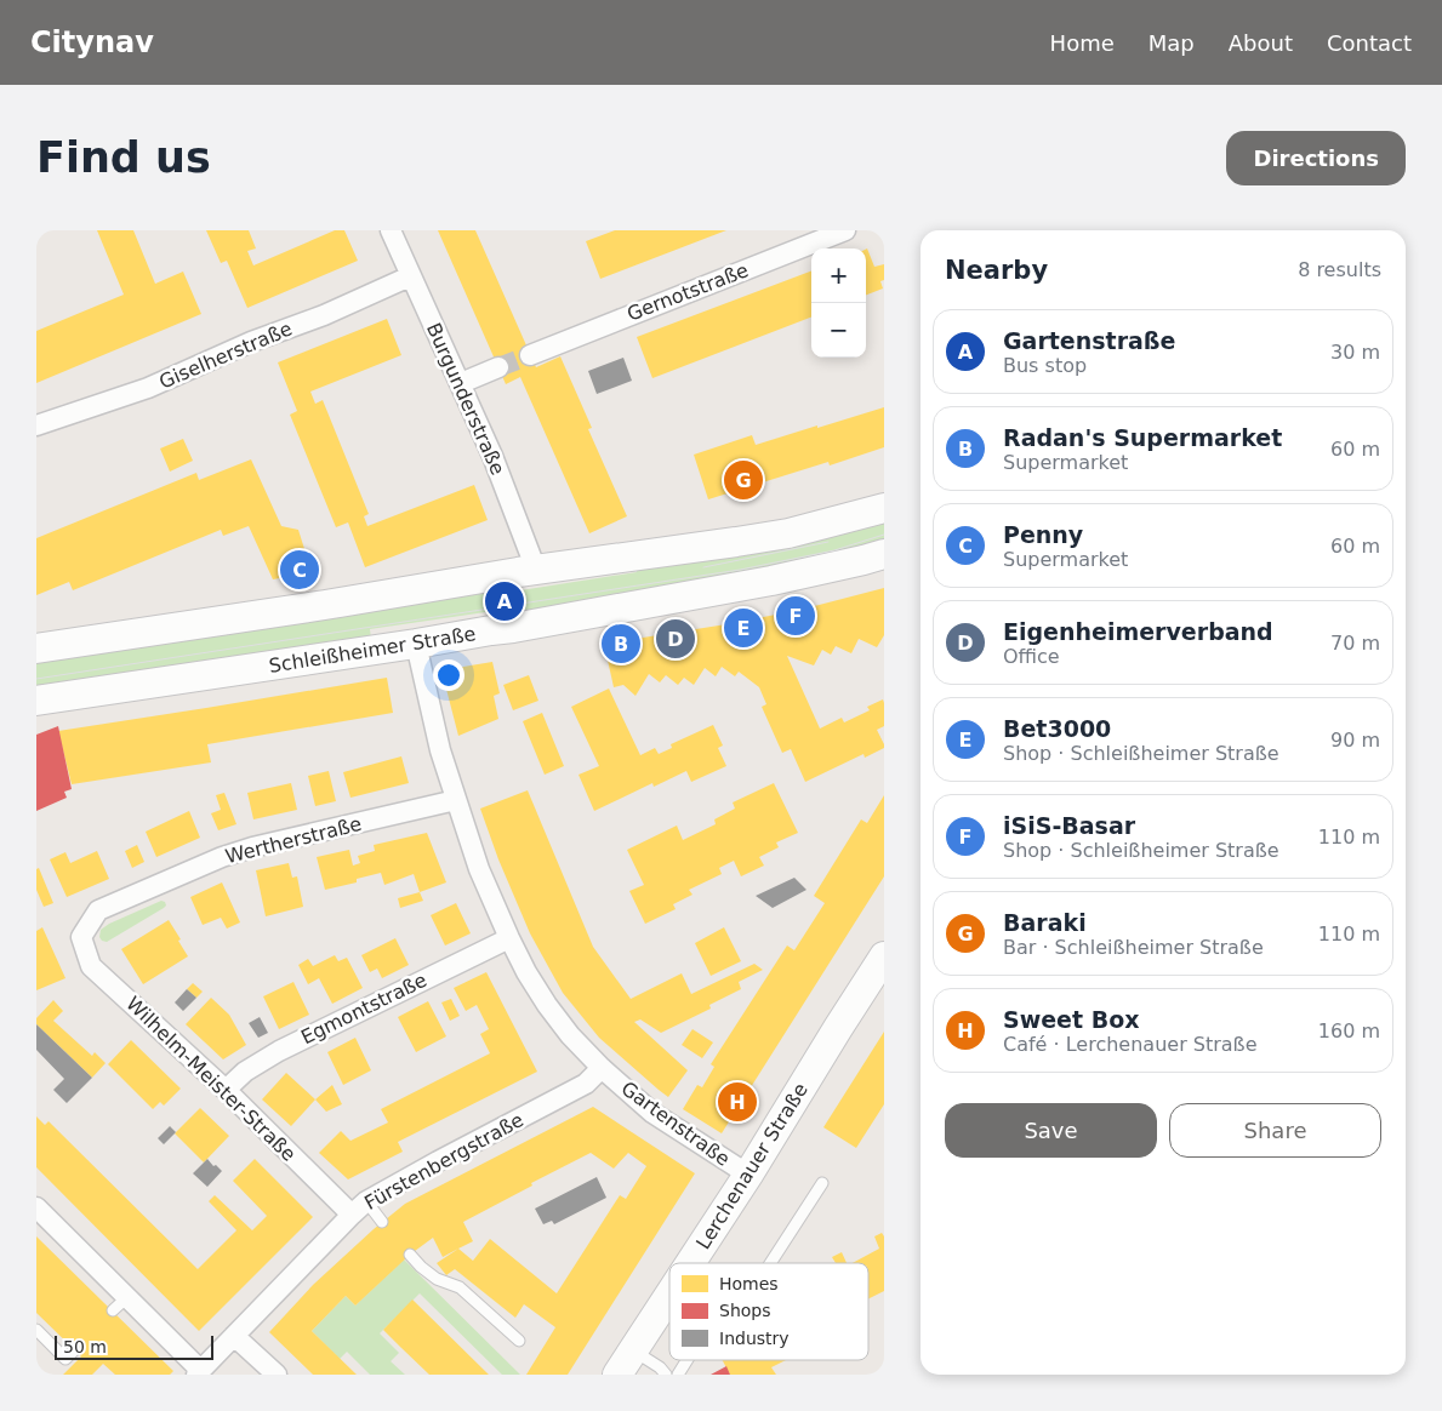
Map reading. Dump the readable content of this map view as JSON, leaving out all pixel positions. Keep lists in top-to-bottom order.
{
  "streets": {
    "main road": ["Schleißheimer Straße", "Lerchenauer Straße"],
    "street": [
      "Gernotstraße",
      "Giselherstraße",
      "Burgunderstraße",
      "Wertherstraße",
      "Egmontstraße",
      "Wilhelm-Meister-Straße",
      "Gartenstraße",
      "Fürstenbergstraße"
    ]
  },
  "crossings": [
    ["Giselherstraße", "Burgunderstraße"],
    ["Schleißheimer Straße", "Gartenstraße"],
    ["Wertherstraße", "Wilhelm-Meister-Straße"],
    ["Wertherstraße", "Gartenstraße"],
    ["Egmontstraße", "Wilhelm-Meister-Straße"],
    ["Egmontstraße", "Gartenstraße"],
    ["Wilhelm-Meister-Straße", "Fürstenbergstraße"],
    ["Gartenstraße", "Fürstenbergstraße"],
    ["Gartenstraße", "Lerchenauer Straße"]
  ],
  "legend": ["Homes", "Shops", "Industry"],
  "scale_bar": "50 m",
  "page": {
    "header": "Citynav",
    "nav": [
      "Home",
      "Map",
      "About",
      "Contact"
    ],
    "buttons": [
      "Directions",
      ["Save", "Share"]
    ],
    "title": "Find us",
    "heading": ["Nearby", "8 results"],
    "map_buttons": ["+", "−"],
    "list": [
      {
        "mark": "A",
        "name": "Gartenstraße",
        "note": "Bus stop",
        "value": "30 m"
      },
      {
        "mark": "B",
        "name": "Radan's Supermarket",
        "note": "Supermarket",
        "value": "60 m"
      },
      {
        "mark": "C",
        "name": "Penny",
        "note": "Supermarket",
        "value": "60 m"
      },
      {
        "mark": "D",
        "name": "Eigenheimerverband",
        "note": "Office",
        "value": "70 m"
      },
      {
        "mark": "E",
        "name": "Bet3000",
        "note": "Shop · Schleißheimer Straße",
        "value": "90 m"
      },
      {
        "mark": "F",
        "name": "iSiS-Basar",
        "note": "Shop · Schleißheimer Straße",
        "value": "110 m"
      },
      {
        "mark": "G",
        "name": "Baraki",
        "note": "Bar · Schleißheimer Straße",
        "value": "110 m"
      },
      {
        "mark": "H",
        "name": "Sweet Box",
        "note": "Café · Lerchenauer Straße",
        "value": "160 m"
      }
    ],
    "pins": [
      "G",
      "C",
      "A",
      "F",
      "E",
      "D",
      "B",
      "H"
    ],
    "scale": "50 m"
  }
}
